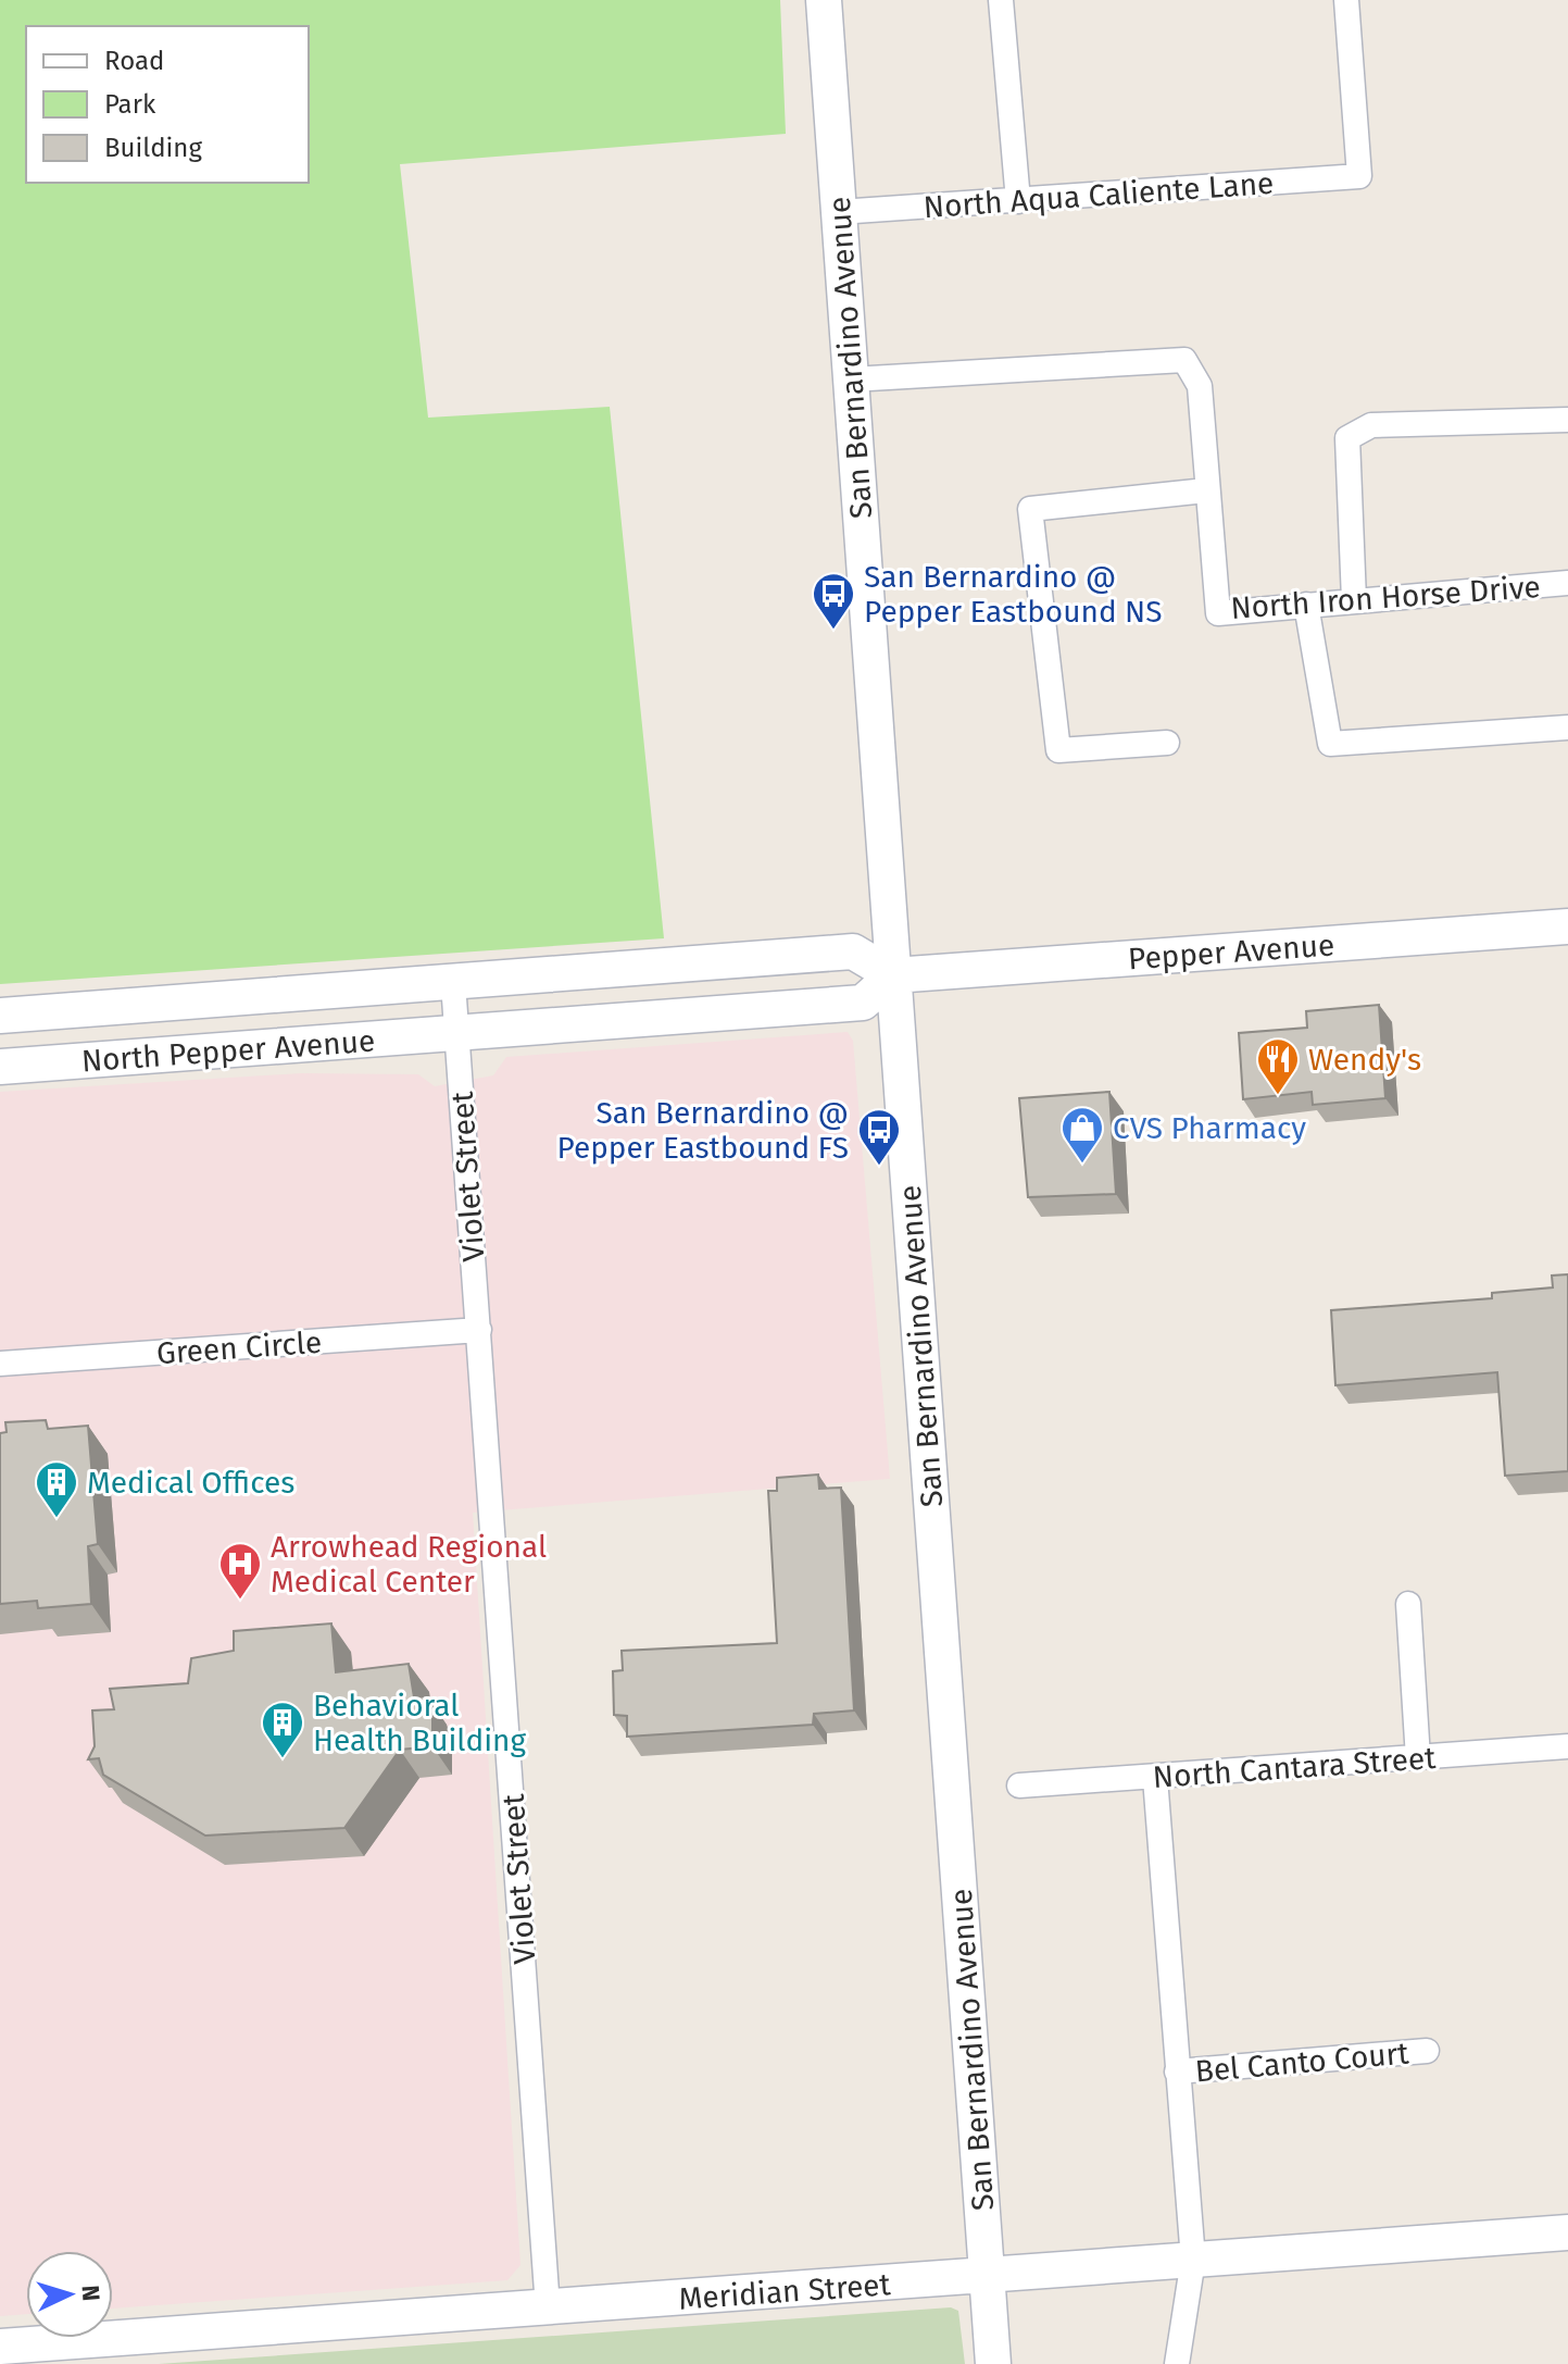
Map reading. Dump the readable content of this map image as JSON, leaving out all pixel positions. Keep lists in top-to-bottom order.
{
  "streets": {
    "main road": [
      "San Bernardino Avenue",
      "Pepper Avenue",
      "North Pepper Avenue",
      "Meridian Street"
    ],
    "street": [
      "North Aqua Caliente Lane",
      "North Iron Horse Drive",
      "Violet Street",
      "Green Circle",
      "North Cantara Street",
      "Bel Canto Court"
    ]
  },
  "crossings": [
    ["North Aqua Caliente Lane", "San Bernardino Avenue"],
    ["San Bernardino Avenue", "Pepper Avenue"],
    ["San Bernardino Avenue", "Meridian Street"],
    ["North Pepper Avenue", "Violet Street"],
    ["Violet Street", "Green Circle"],
    ["Violet Street", "Meridian Street"]
  ],
  "places": {
    "bus stop": ["San Bernardino @ Pepper Eastbound NS", "San Bernardino @ Pepper Eastbound FS"],
    "restaurant": ["Wendy's"],
    "shop": ["CVS Pharmacy"],
    "building": ["Medical Offices", "Behavioral Health Building"],
    "hospital": ["Arrowhead Regional Medical Center"]
  },
  "legend": ["Road", "Park", "Building"],
  "north": "right"
}
